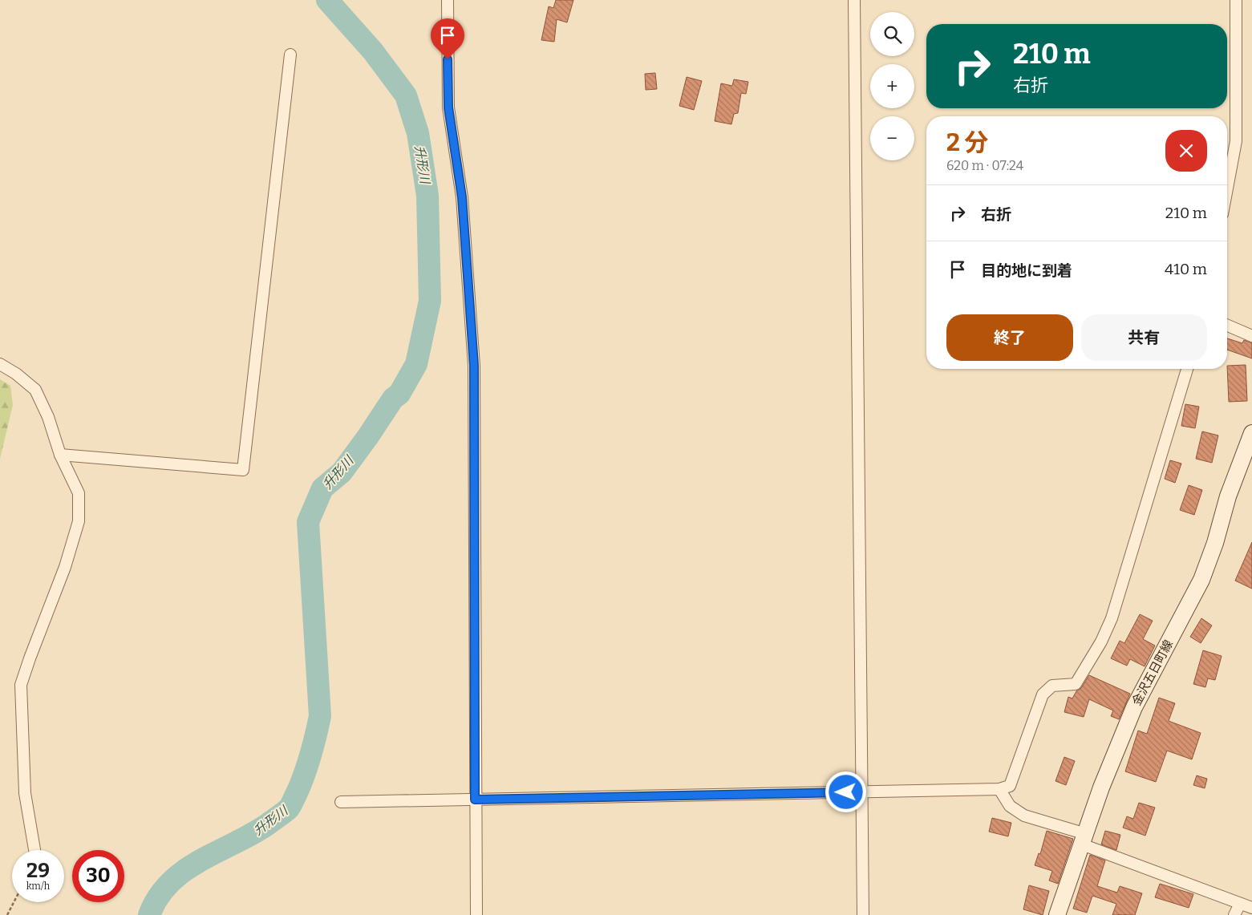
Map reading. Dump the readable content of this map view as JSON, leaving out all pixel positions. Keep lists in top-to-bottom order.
{
  "streets": {
    "main road": ["金沢五日町線"]
  },
  "water": ["升形川"],
  "page": {
    "map_buttons": ["+", "−"],
    "turn": ["210 m", "右折"],
    "heading": ["2 分", "620 m · 07:24"],
    "list": [
      {
        "name": "右折",
        "value": "210 m"
      },
      {
        "name": "目的地に到着",
        "value": "410 m"
      }
    ],
    "buttons": ["終了", "共有"],
    "speed": "29 km/h",
    "limit": "30"
  }
}
